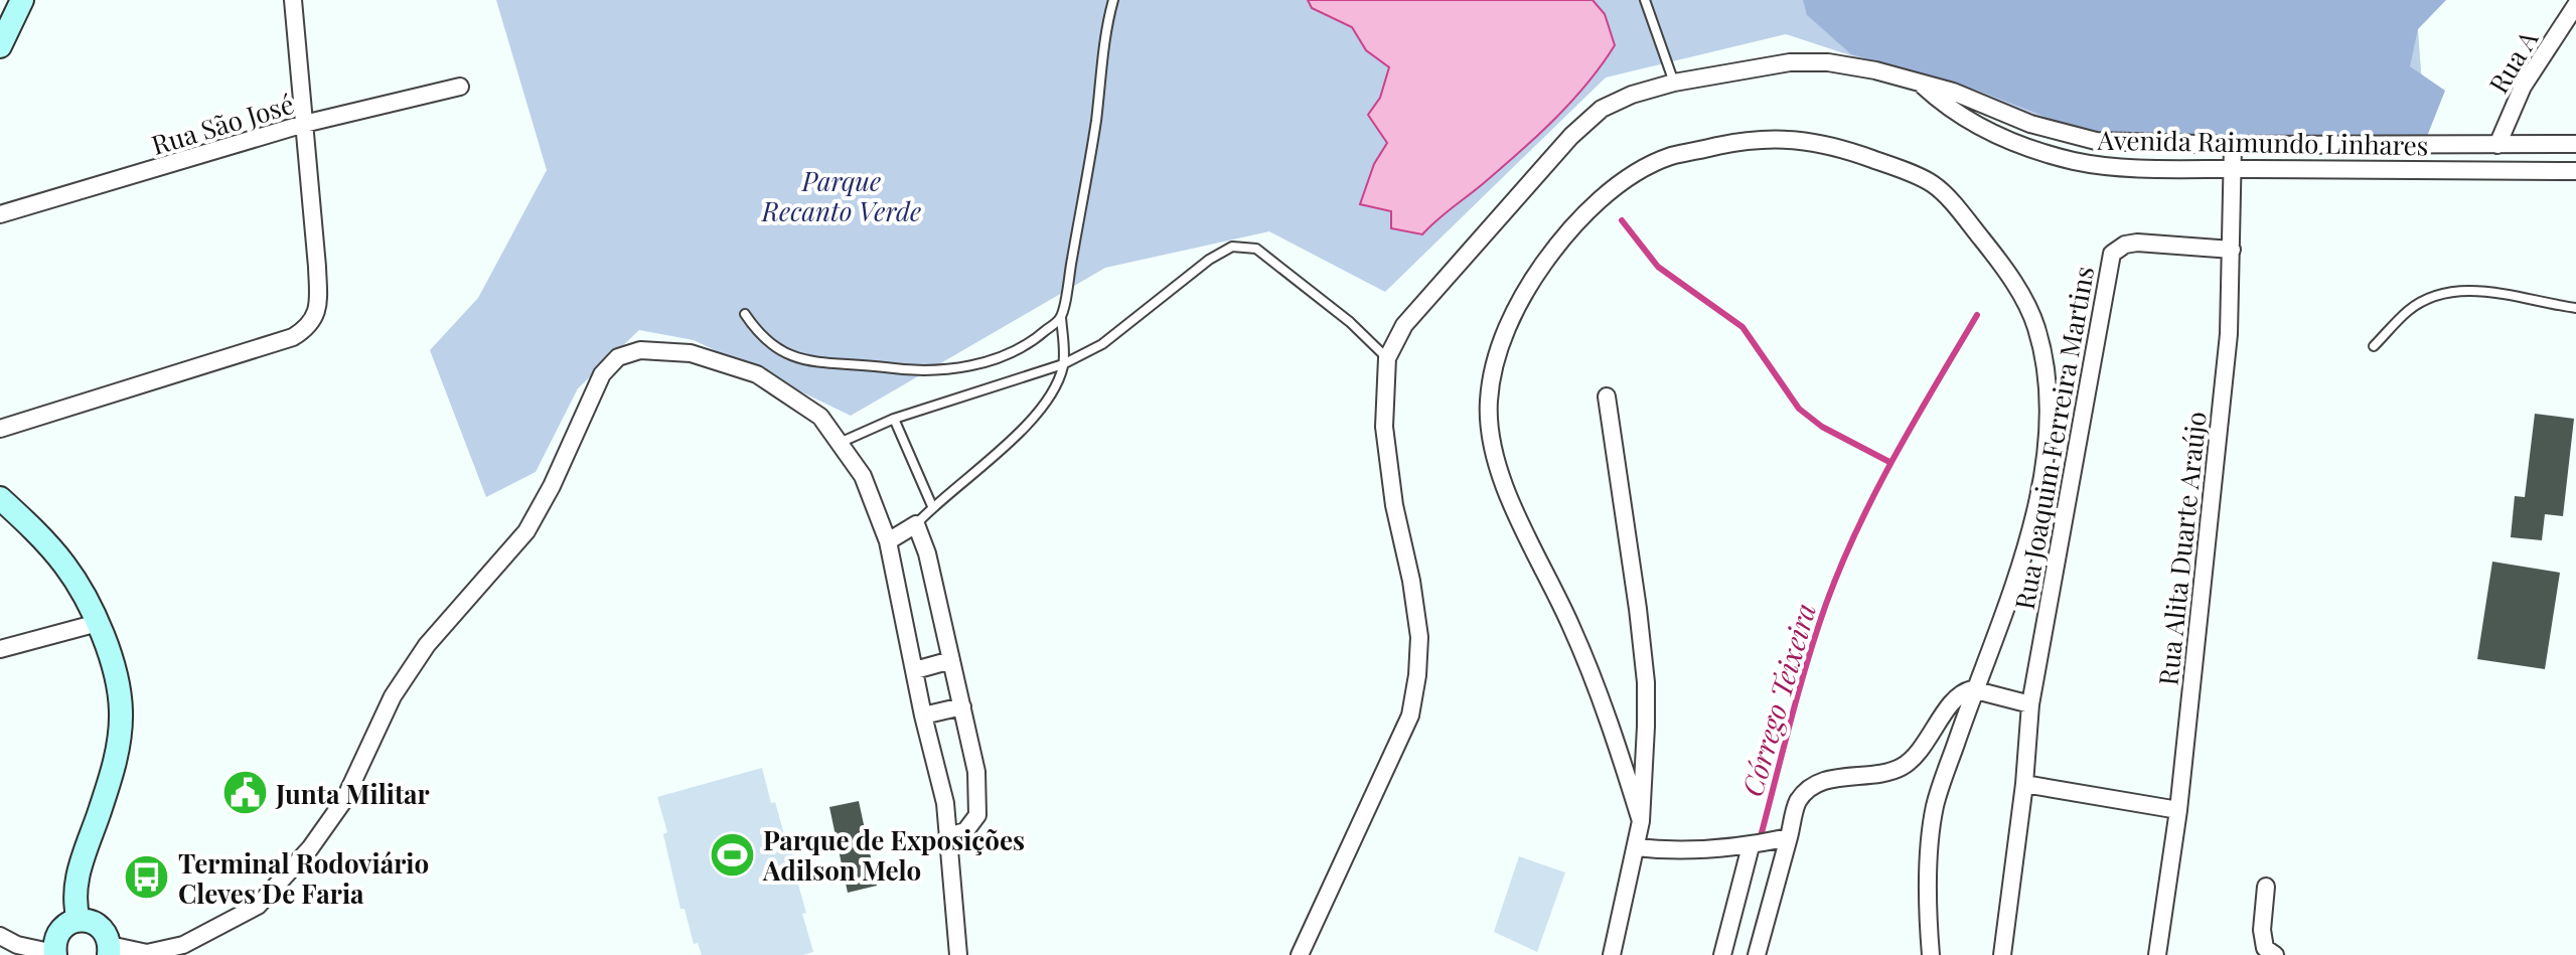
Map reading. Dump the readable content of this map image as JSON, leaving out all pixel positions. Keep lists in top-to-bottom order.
{
  "streets": {
    "street": [
      "Rua A",
      "Rua São José",
      "Avenida Raimundo Linhares",
      "Rua Joaquim Ferreira Martins",
      "Rua Alita Duarte Araújo"
    ]
  },
  "crossings": [
    ["Rua A", "Avenida Raimundo Linhares"],
    ["Avenida Raimundo Linhares", "Rua Alita Duarte Araújo"],
    ["Rua Joaquim Ferreira Martins", "Rua Alita Duarte Araújo"]
  ],
  "water": ["Córrego Teixeira"],
  "parks": ["Parque Recanto Verde"],
  "places": {
    "public building": ["Junta Militar"],
    "sports": ["Parque de Exposições Adilson Melo"],
    "bus stop": ["Terminal Rodoviário Cleves De Faria"]
  }
}
